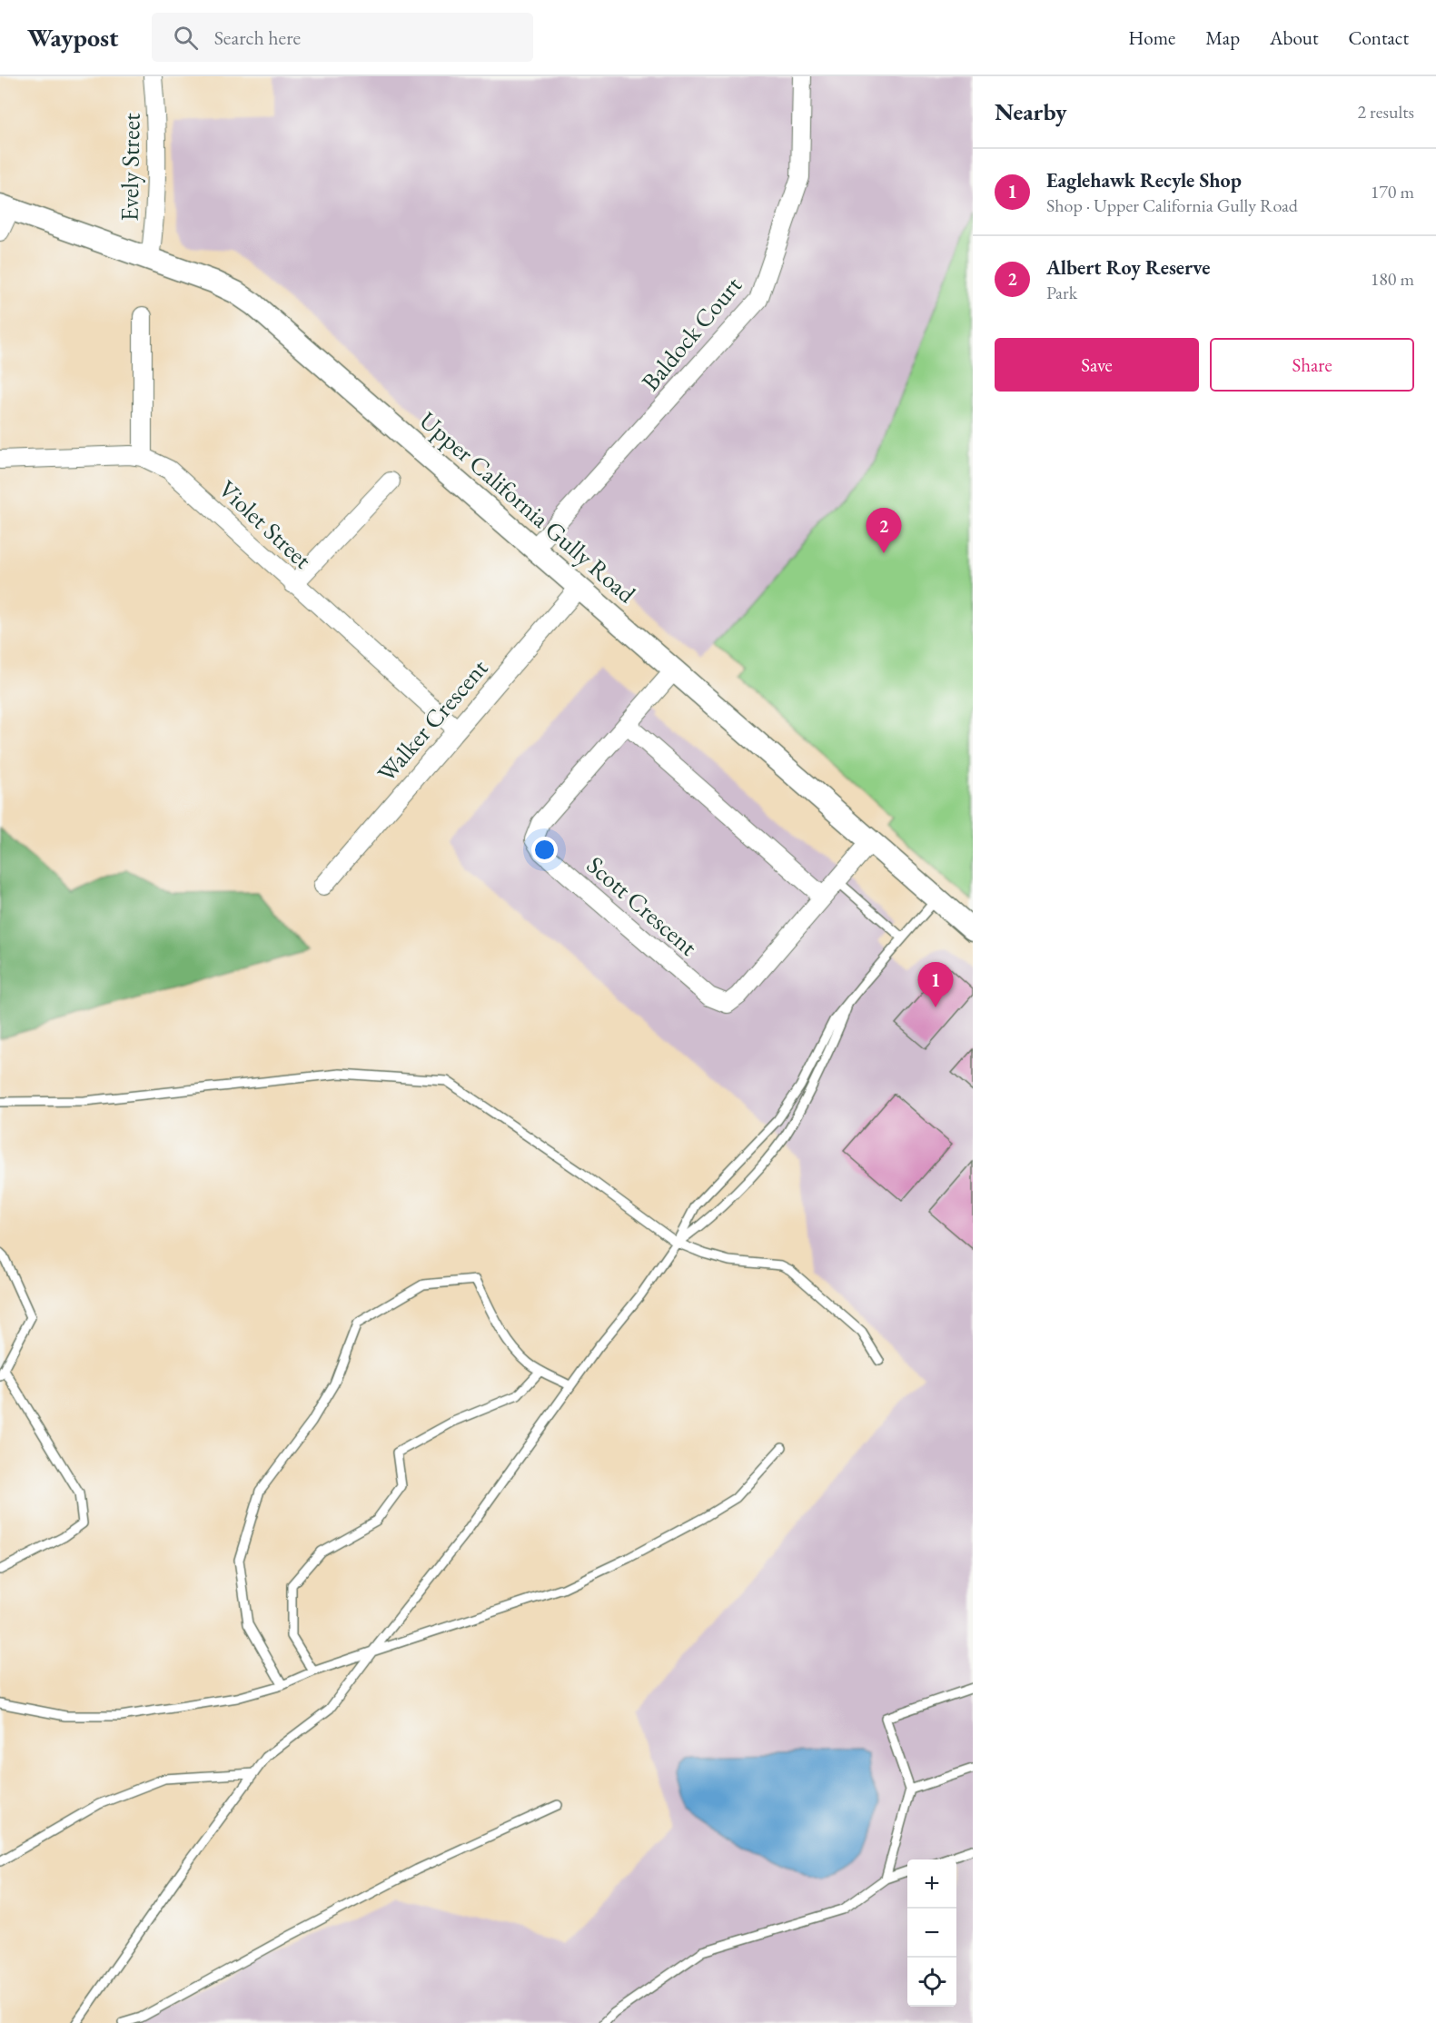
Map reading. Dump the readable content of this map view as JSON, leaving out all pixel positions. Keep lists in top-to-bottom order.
{
  "streets": {
    "street": [
      "Evely Street",
      "Baldock Court",
      "Upper California Gully Road",
      "Violet Street",
      "Walker Crescent",
      "Scott Crescent"
    ]
  },
  "crossings": [
    ["Evely Street", "Upper California Gully Road"],
    ["Baldock Court", "Upper California Gully Road"],
    ["Upper California Gully Road", "Walker Crescent"],
    ["Upper California Gully Road", "Scott Crescent"],
    ["Violet Street", "Walker Crescent"]
  ],
  "page": {
    "header": "Waypost",
    "search": "Search here",
    "nav": [
      "Home",
      "Map",
      "About",
      "Contact"
    ],
    "heading": ["Nearby", "2 results"],
    "list": [
      {
        "mark": "1",
        "name": "Eaglehawk Recyle Shop",
        "note": "Shop · Upper California Gully Road",
        "value": "170 m"
      },
      {
        "mark": "2",
        "name": "Albert Roy Reserve",
        "note": "Park",
        "value": "180 m"
      }
    ],
    "buttons": ["Save", "Share"],
    "pins": ["2", "1"],
    "map_buttons": ["+", "−"]
  }
}
